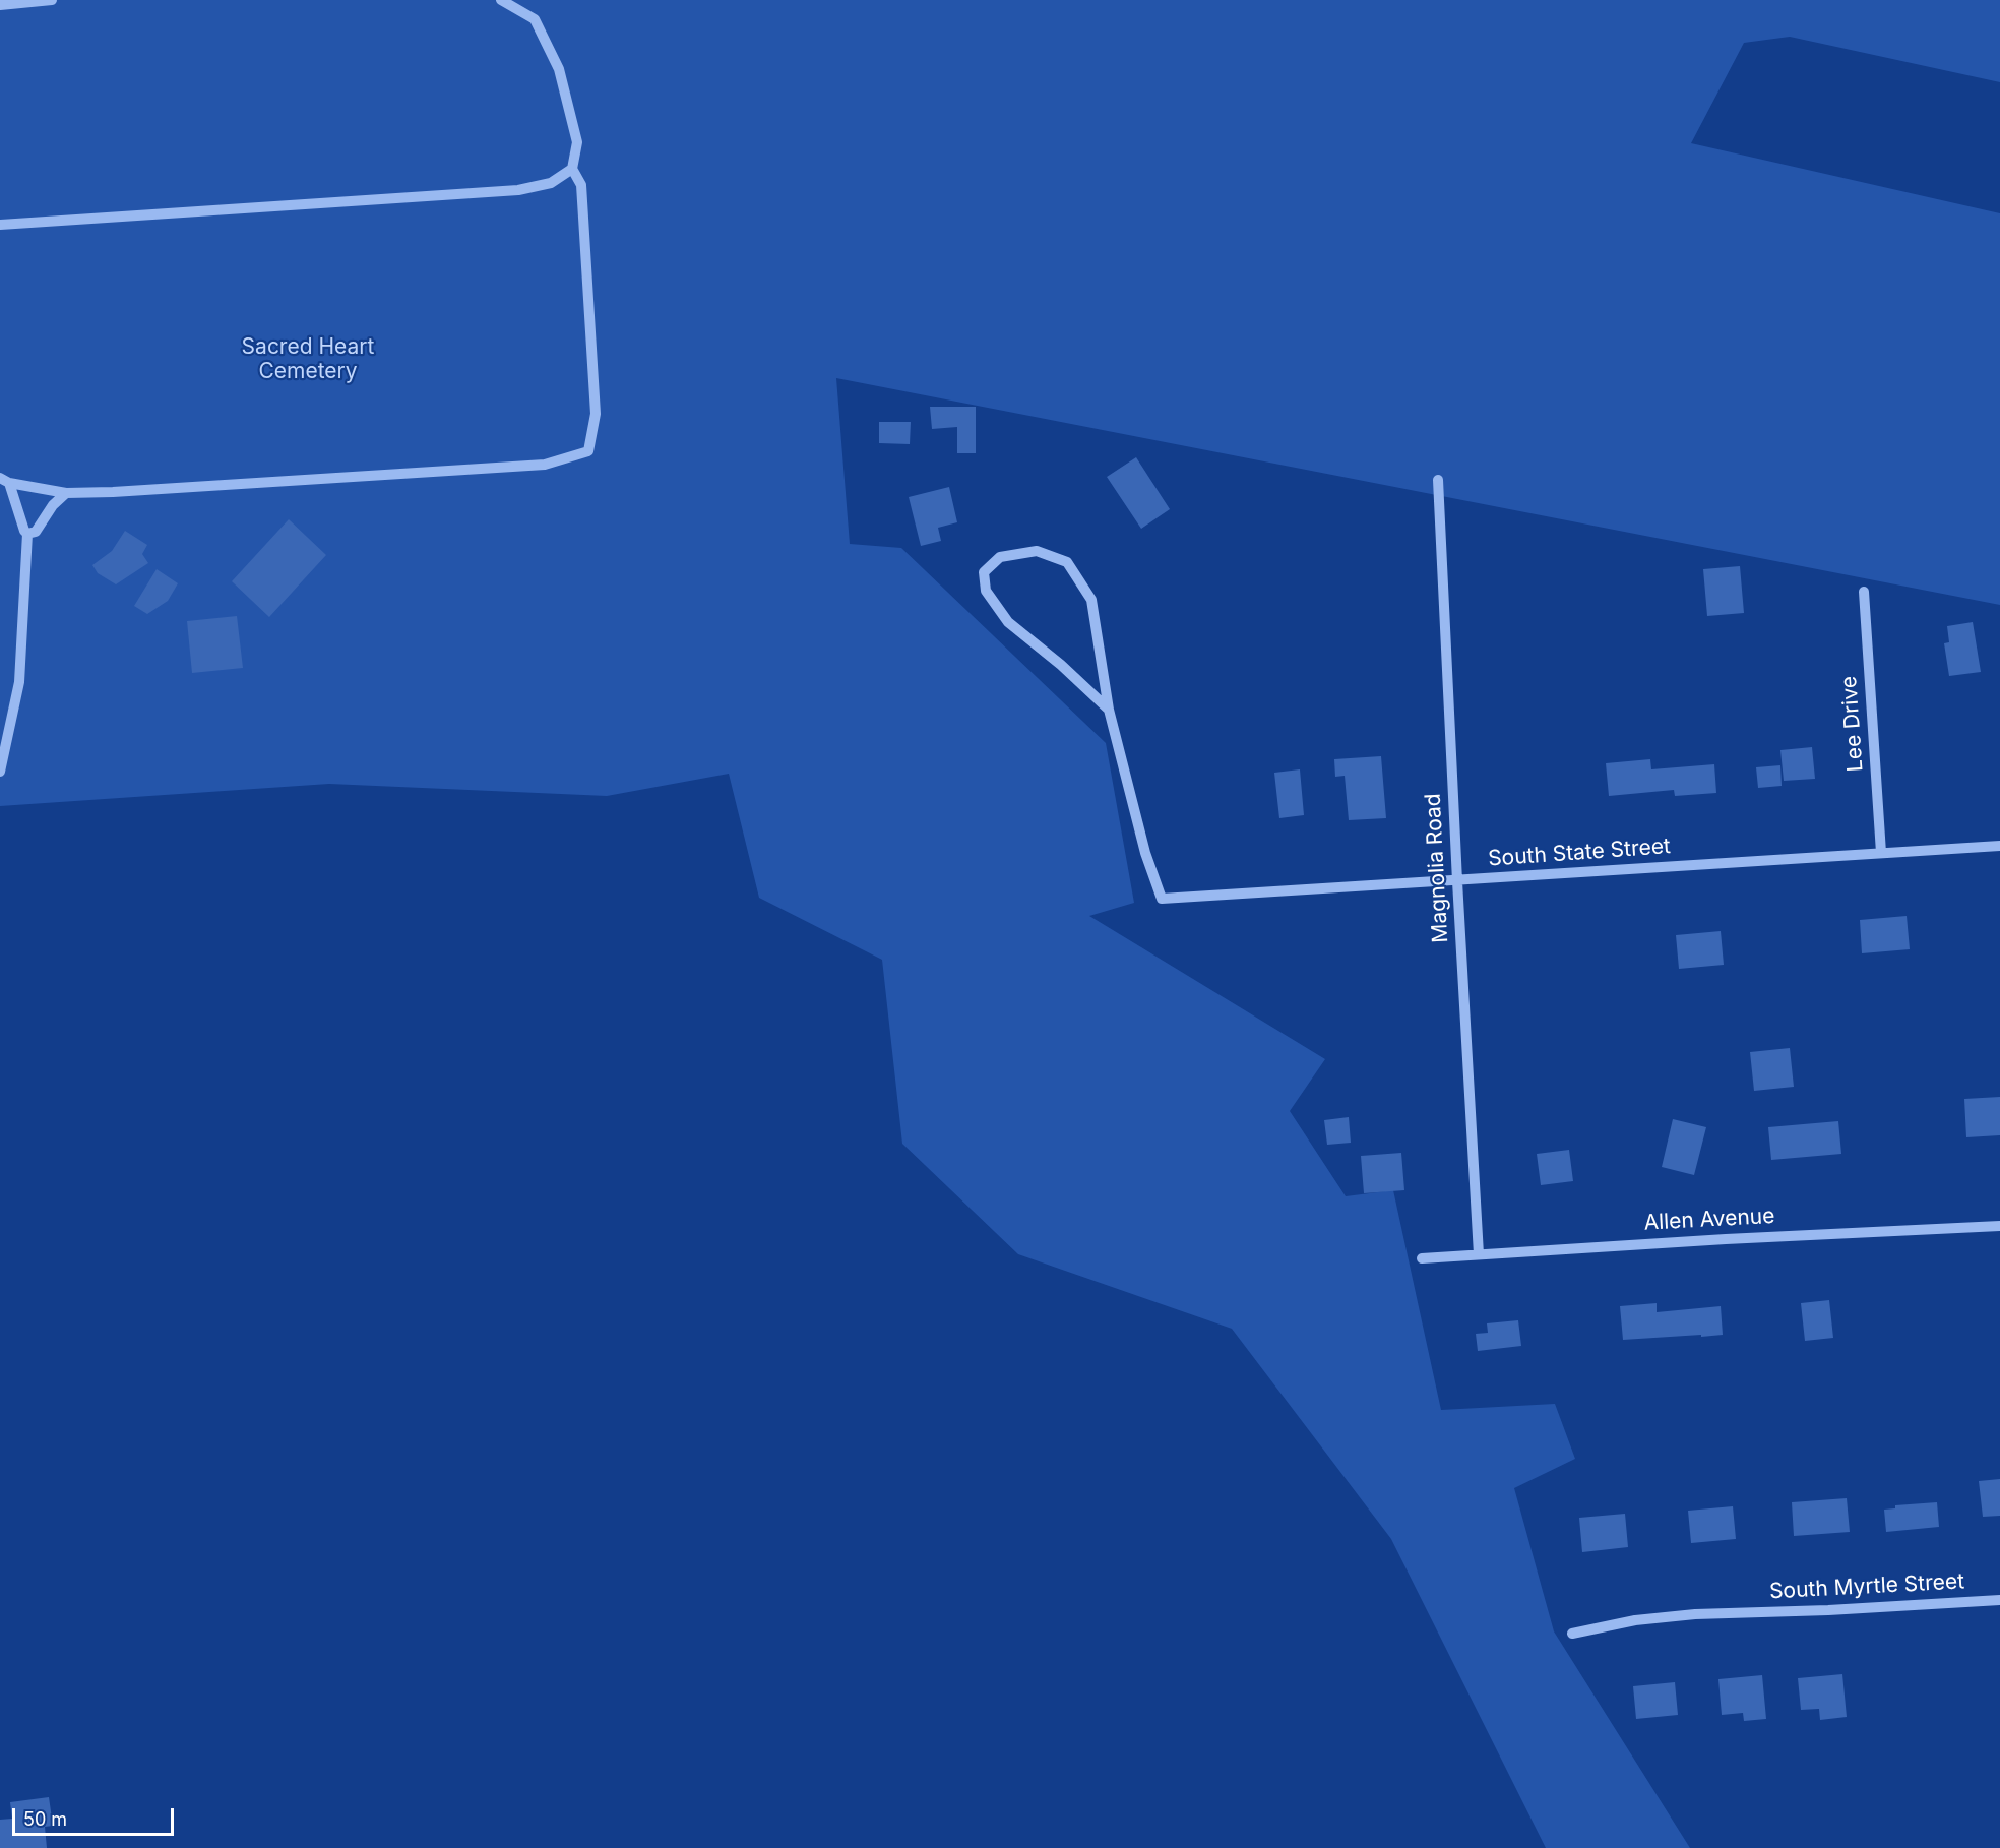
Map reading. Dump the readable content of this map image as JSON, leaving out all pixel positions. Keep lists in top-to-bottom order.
{
  "streets": {
    "street": [
      "Lee Drive",
      "South State Street",
      "Magnolia Road",
      "Allen Avenue",
      "South Myrtle Street"
    ]
  },
  "crossings": [
    ["Lee Drive", "South State Street"],
    ["South State Street", "Magnolia Road"],
    ["Magnolia Road", "Allen Avenue"]
  ],
  "parks": ["Sacred Heart Cemetery"],
  "scale_bar": "50 m"
}
